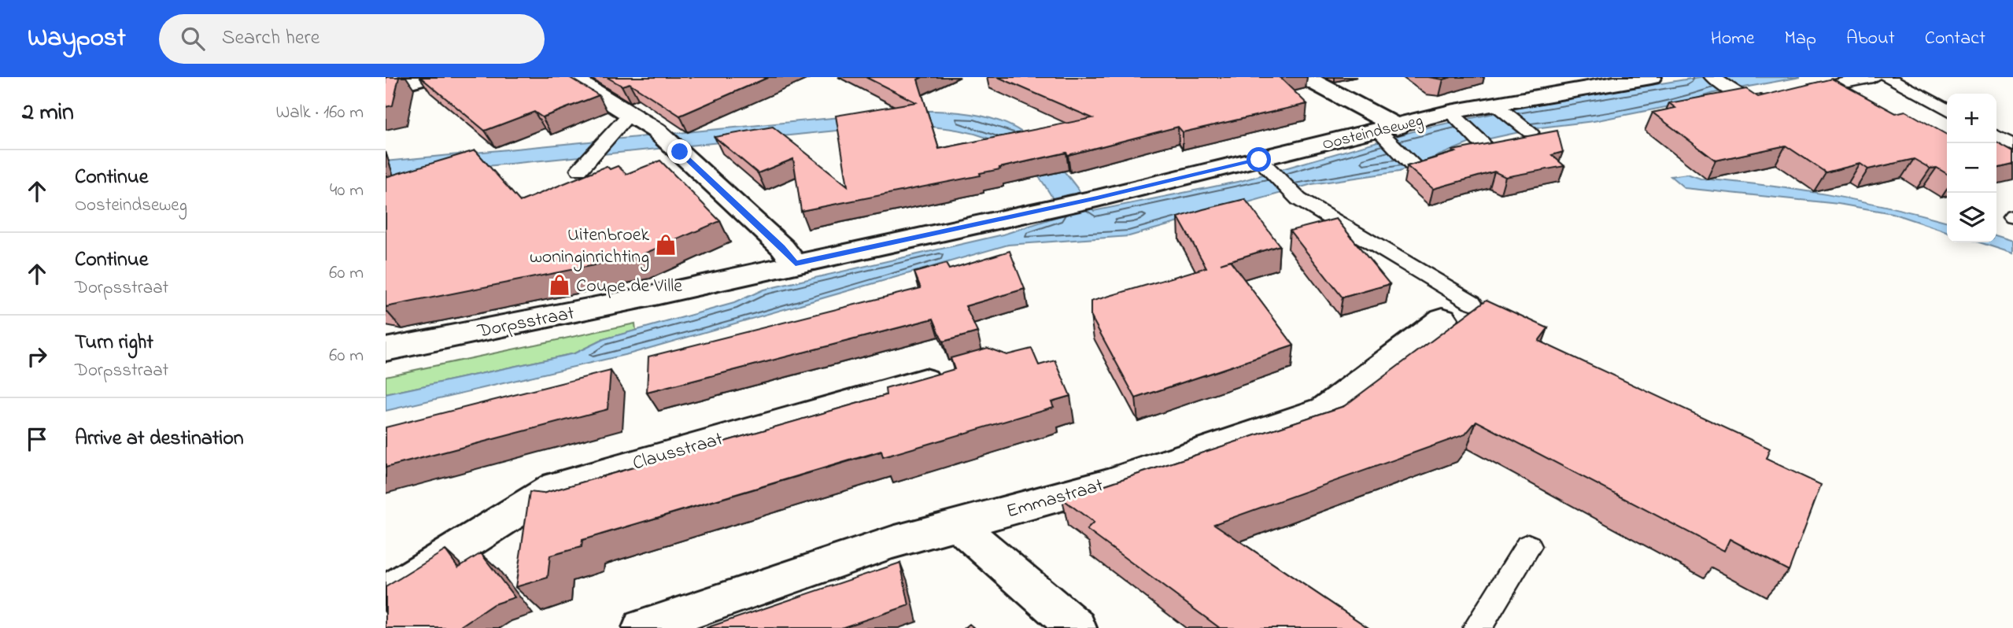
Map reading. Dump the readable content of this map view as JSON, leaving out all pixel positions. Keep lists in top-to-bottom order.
{
  "streets": {
    "street": [
      "Oosteindseweg",
      "Dorpsstraat",
      "Clausstraat",
      "Emmastraat"
    ]
  },
  "crossings": [
    ["Oosteindseweg", "Dorpsstraat"]
  ],
  "places": {
    "shop": ["Uitenbroek woninginrichting", "Coupe de Ville"]
  },
  "page": {
    "header": "Waypost",
    "search": "Search here",
    "nav": [
      "Home",
      "Map",
      "About",
      "Contact"
    ],
    "heading": ["2 min", "Walk · 160 m"],
    "map_buttons": ["+", "−"],
    "list": [
      ["Continue", "Oosteindseweg", "40 m"],
      ["Continue", "Dorpsstraat", "60 m"],
      ["Turn right", "Dorpsstraat", "60 m"],
      "Arrive at destination"
    ]
  }
}
